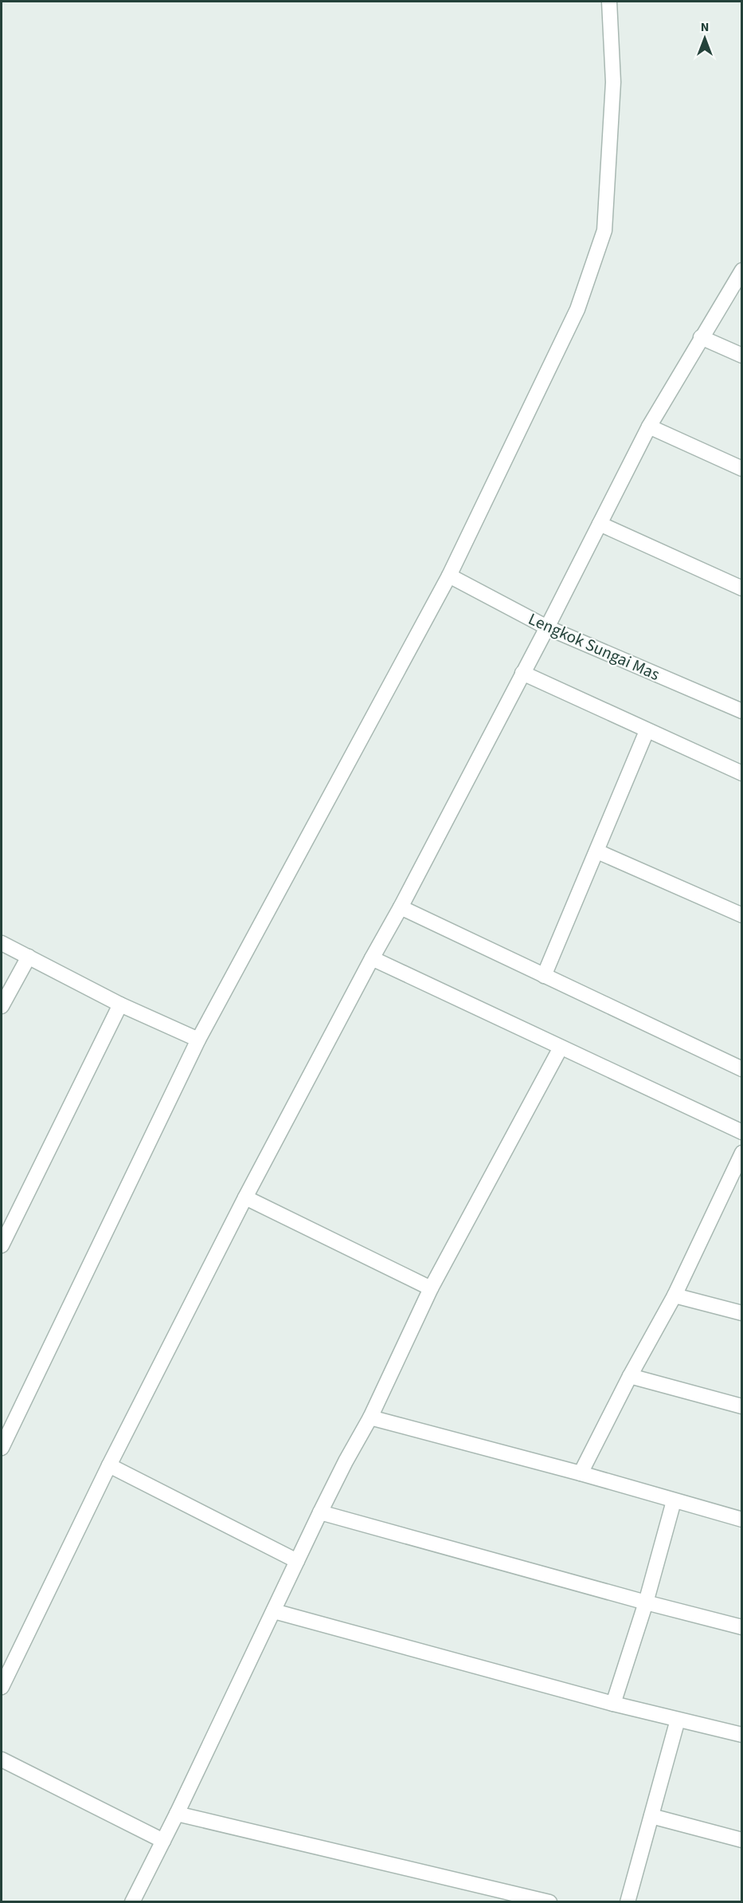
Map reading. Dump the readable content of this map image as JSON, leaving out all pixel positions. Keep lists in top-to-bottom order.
{
  "streets": {
    "street": ["Lengkok Sungai Mas"]
  },
  "north": "top"
}
